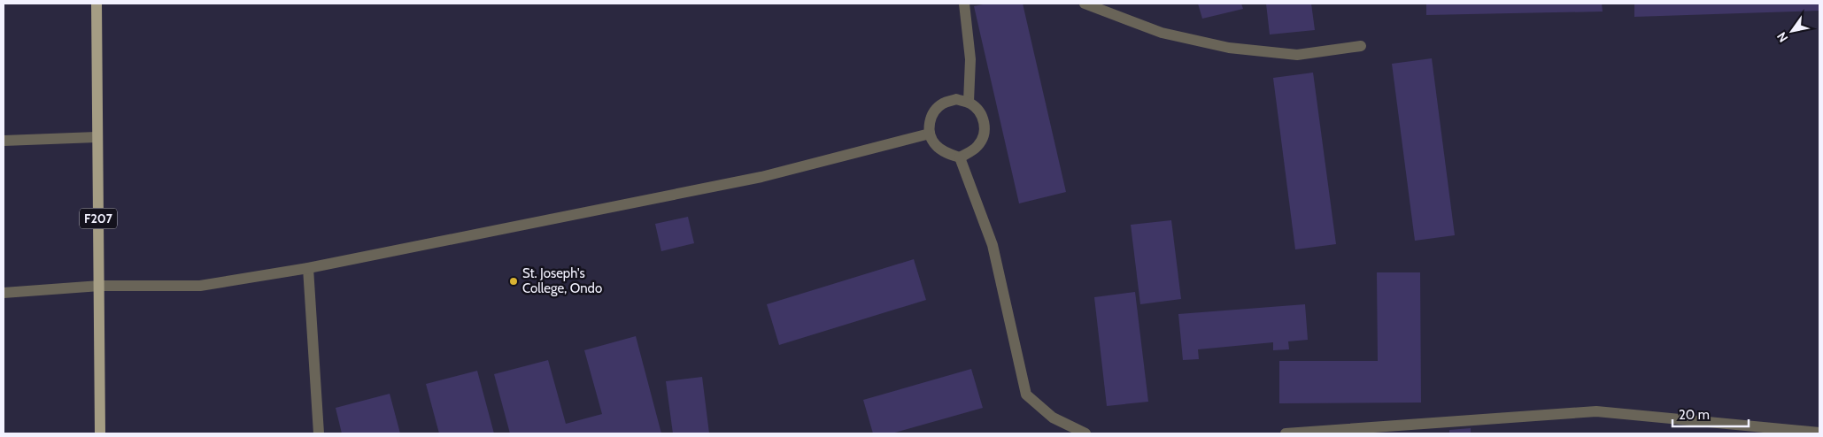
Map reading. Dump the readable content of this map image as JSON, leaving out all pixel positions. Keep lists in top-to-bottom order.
{
  "streets": {
    "main road": ["F207"]
  },
  "places": ["St. Joseph's College, Ondo"],
  "scale_bar": "20 m",
  "north": "bottom left"
}
